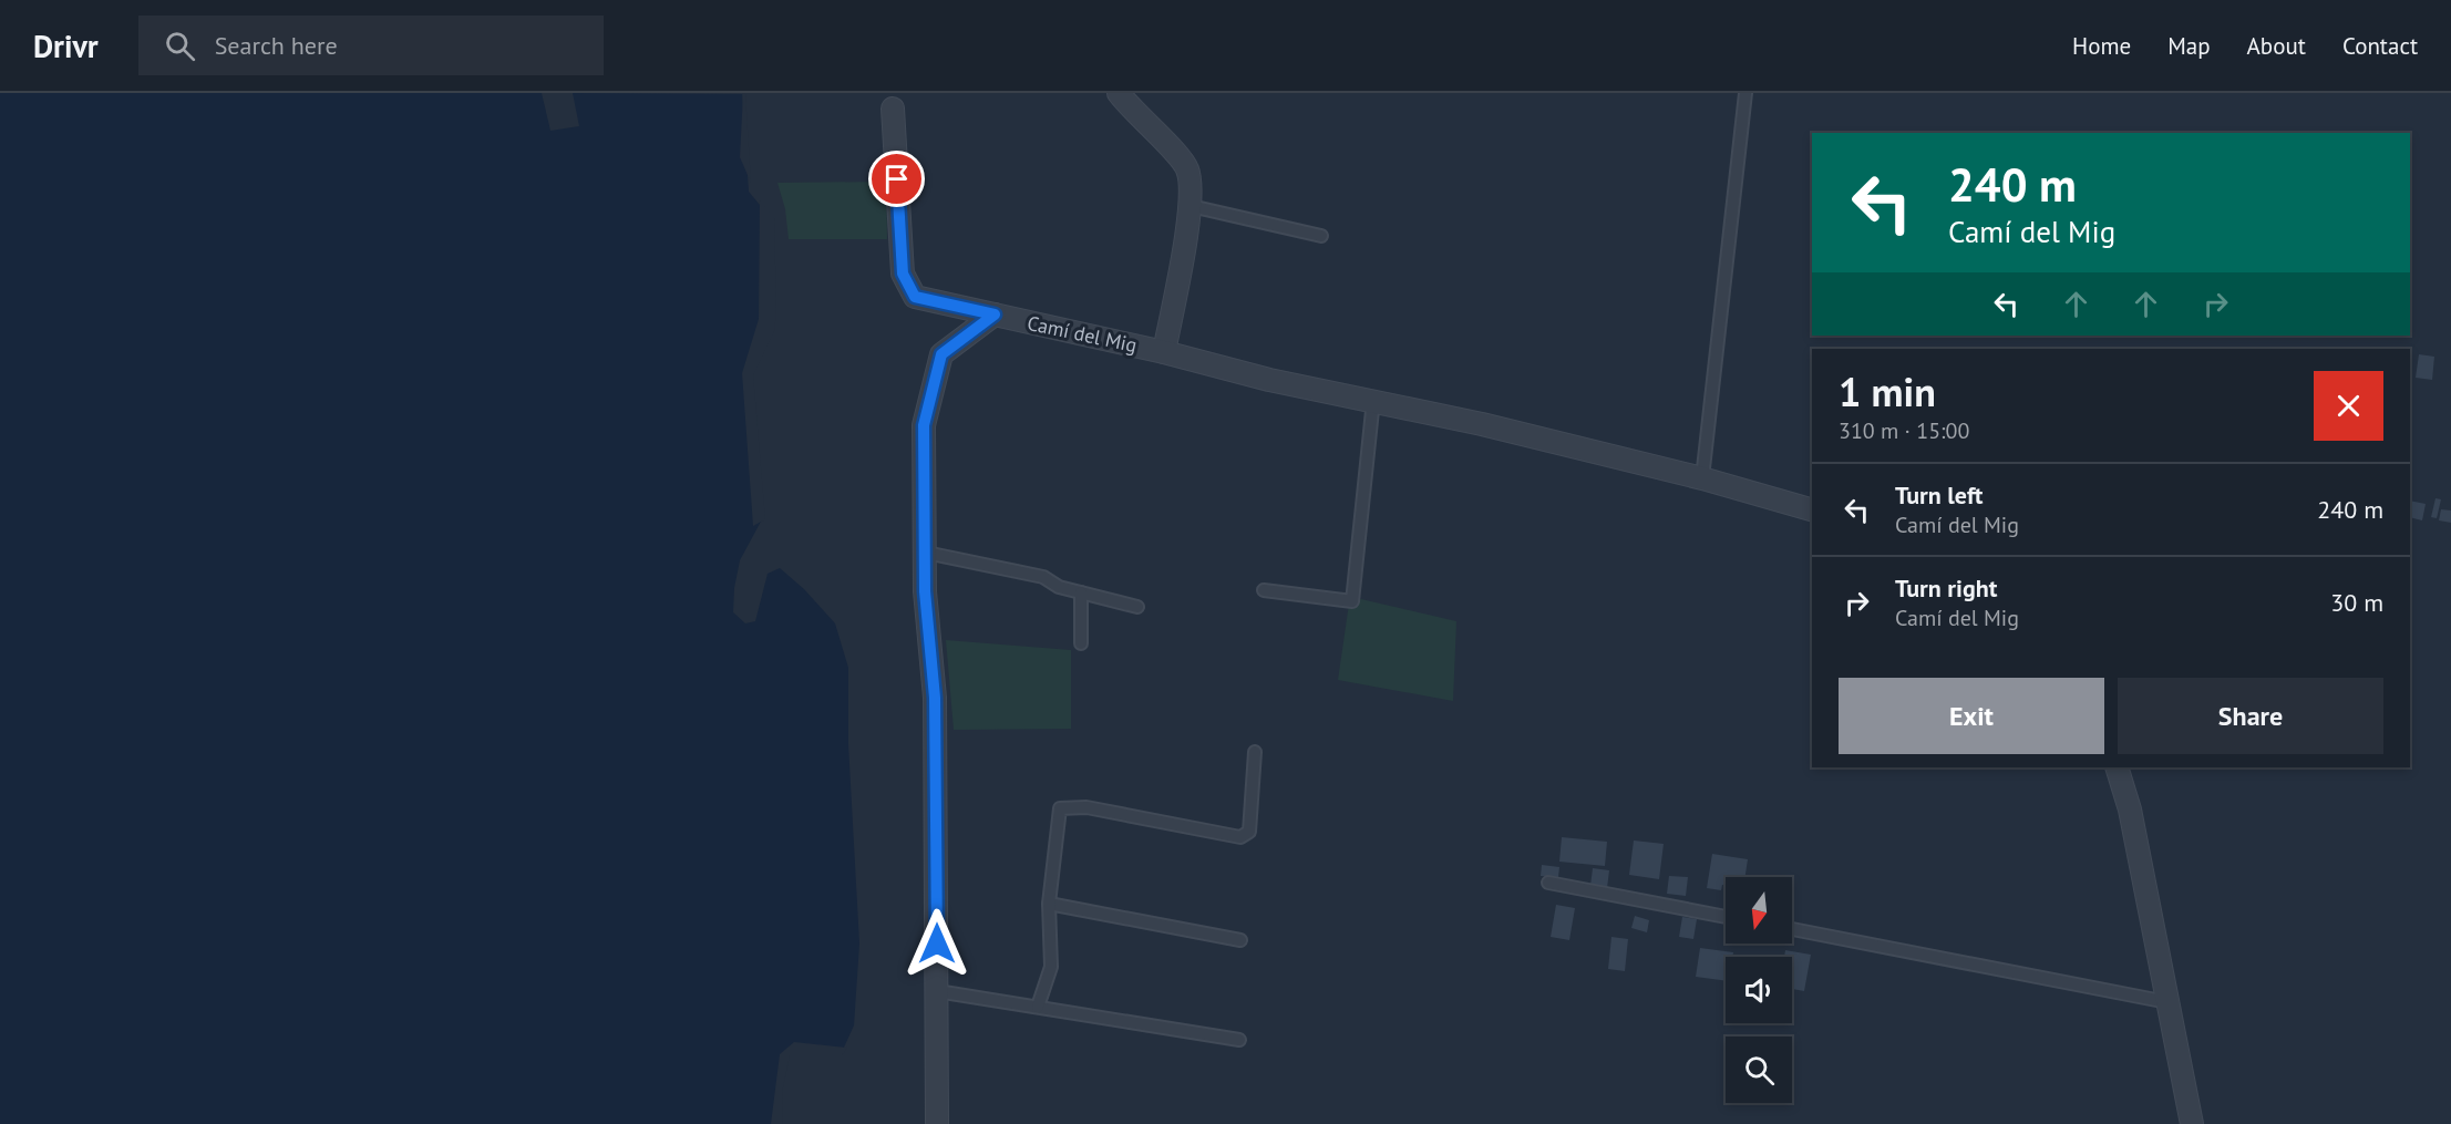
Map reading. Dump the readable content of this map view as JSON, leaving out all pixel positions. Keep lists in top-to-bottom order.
{
  "streets": {
    "street": ["Camí del Mig"]
  },
  "north": "bottom",
  "page": {
    "header": "Drivr",
    "search": "Search here",
    "nav": [
      "Home",
      "Map",
      "About",
      "Contact"
    ],
    "turn": ["240 m", "Camí del Mig"],
    "heading": ["1 min", "310 m · 15:00"],
    "list": [
      {
        "name": "Turn left",
        "note": "Camí del Mig",
        "value": "240 m"
      },
      {
        "name": "Turn right",
        "note": "Camí del Mig",
        "value": "30 m"
      }
    ],
    "buttons": ["Exit", "Share"]
  }
}
